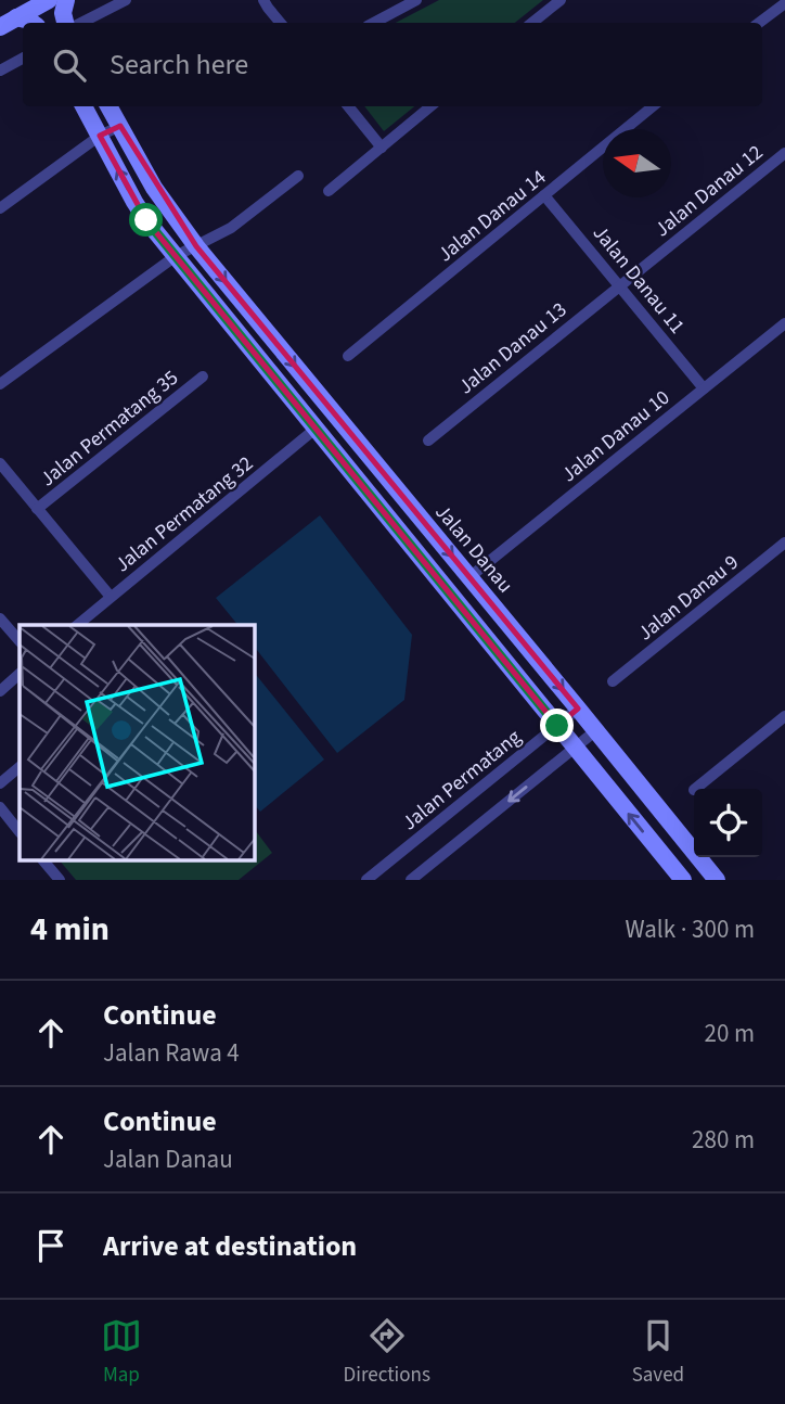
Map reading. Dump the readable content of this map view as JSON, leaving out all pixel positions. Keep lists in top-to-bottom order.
{
  "streets": {
    "street": [
      "Jalan Danau 12",
      "Jalan Danau 14",
      "Jalan Danau 11",
      "Jalan Danau 13",
      "Jalan Permatang 35",
      "Jalan Danau 10",
      "Jalan Permatang 32",
      "Jalan Danau",
      "Jalan Danau 9",
      "Jalan Permatang"
    ]
  },
  "crossings": [
    ["Jalan Danau 12", "Jalan Danau 11"],
    ["Jalan Danau 12", "Jalan Danau 13"],
    ["Jalan Danau 14", "Jalan Danau 11"],
    ["Jalan Danau 11", "Jalan Danau 13"],
    ["Jalan Danau 11", "Jalan Danau 10"],
    ["Jalan Danau 10", "Jalan Danau"],
    ["Jalan Danau", "Jalan Permatang"]
  ],
  "north": "left",
  "page": {
    "search": "Search here",
    "heading": ["4 min", "Walk · 300 m"],
    "list": [
      ["Continue", "Jalan Rawa 4", "20 m"],
      ["Continue", "Jalan Danau", "280 m"],
      "Arrive at destination"
    ],
    "nav": ["Map", "Directions", "Saved"]
  }
}
